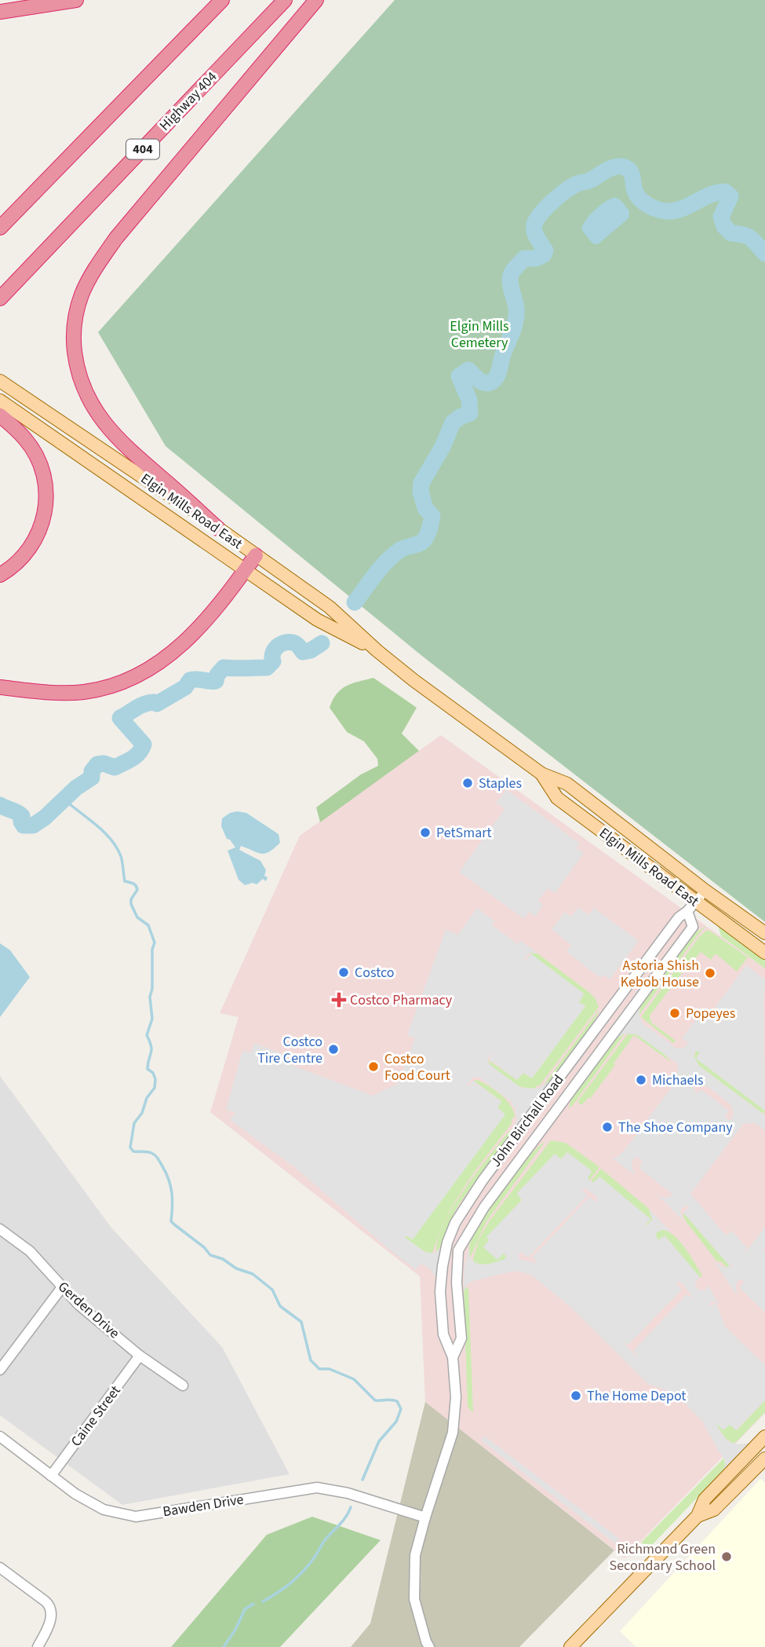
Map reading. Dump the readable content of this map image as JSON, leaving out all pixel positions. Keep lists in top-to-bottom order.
{
  "streets": {
    "highway": ["Highway 404", "404"],
    "main road": ["Elgin Mills Road East"],
    "street": [
      "John Birchall Road",
      "Gerden Drive",
      "Caine Street",
      "Bawden Drive"
    ]
  },
  "crossings": [
    ["Elgin Mills Road East", "John Birchall Road"],
    ["John Birchall Road", "Bawden Drive"],
    ["Gerden Drive", "Caine Street"],
    ["Caine Street", "Bawden Drive"]
  ],
  "parks": ["Elgin Mills Cemetery"],
  "places": {
    "other": [
      "Staples",
      "PetSmart",
      "Costco",
      "Astoria Shish Kebob House",
      "Popeyes",
      "Costco Tire Centre",
      "Costco Food Court",
      "Michaels",
      "The Shoe Company",
      "The Home Depot",
      "Richmond Green Secondary School"
    ],
    "health": ["Costco Pharmacy"]
  }
}
